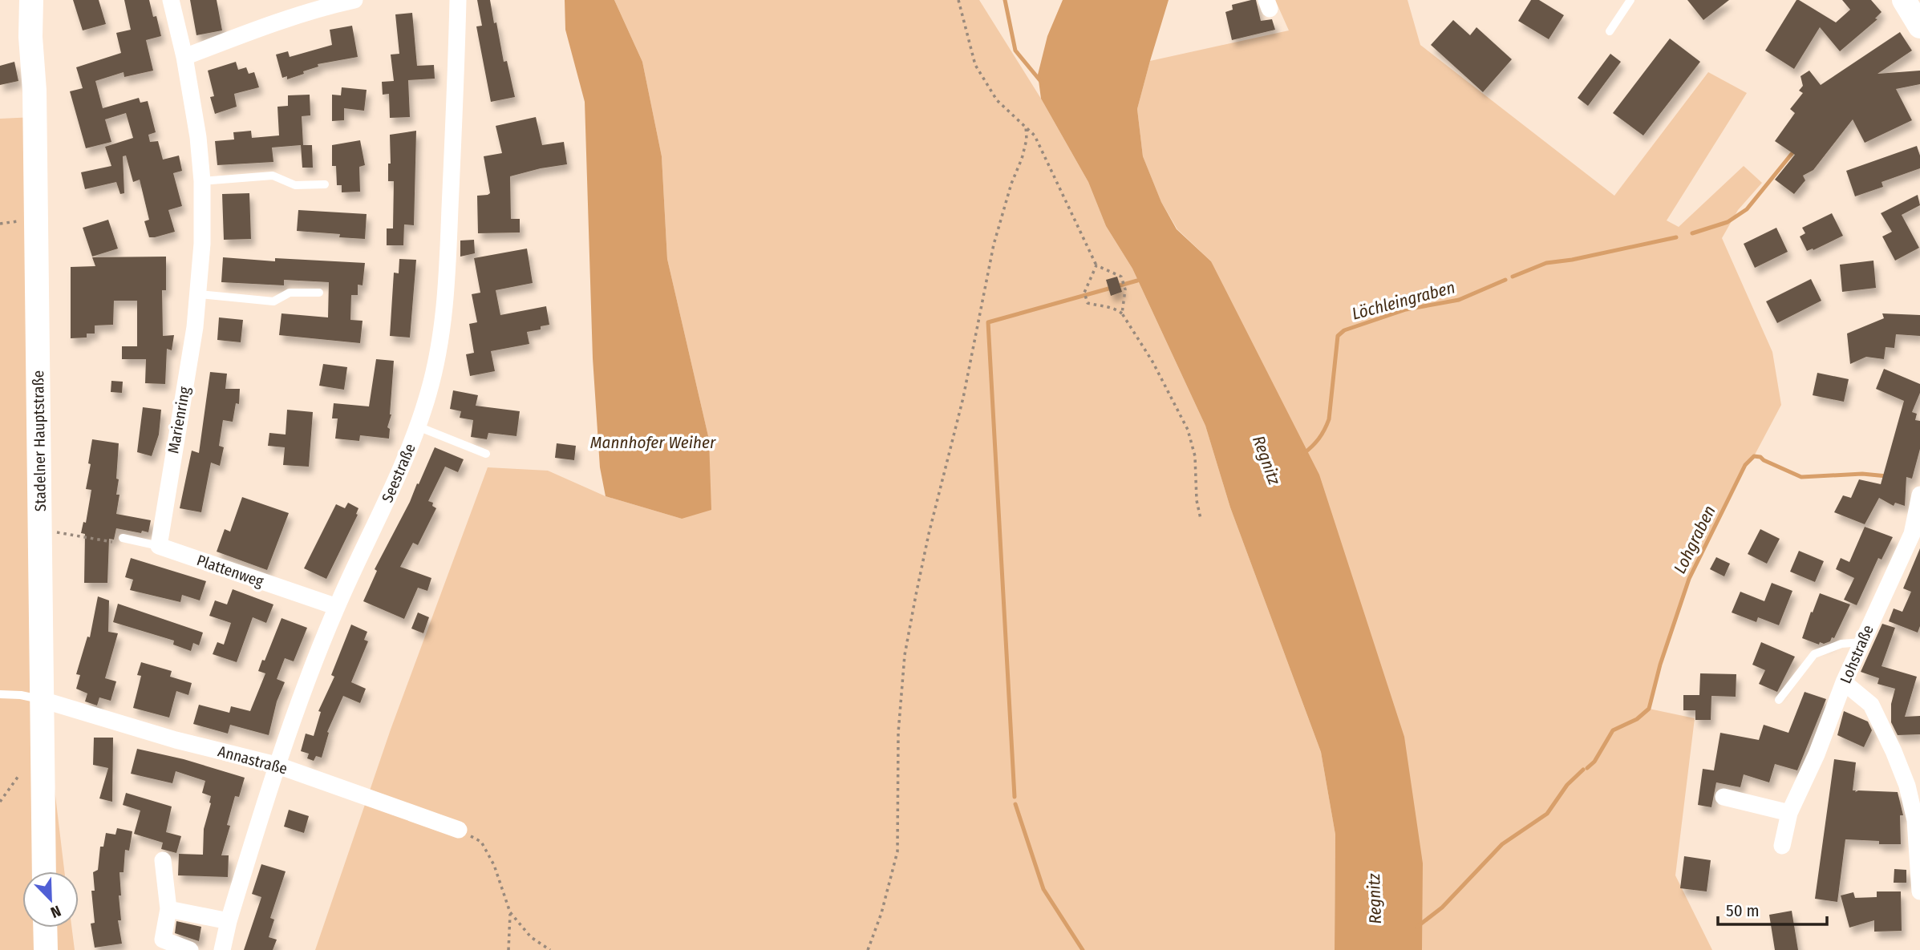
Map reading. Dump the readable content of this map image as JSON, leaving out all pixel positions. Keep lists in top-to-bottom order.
{
  "streets": {
    "main road": ["Stadelner Hauptstraße"],
    "street": [
      "Marienring",
      "Seestraße",
      "Plattenweg",
      "Lohstraße",
      "Annastraße"
    ]
  },
  "crossings": [
    ["Marienring", "Plattenweg"],
    ["Stadelner Hauptstraße", "Annastraße"],
    ["Seestraße", "Plattenweg"],
    ["Seestraße", "Annastraße"]
  ],
  "water": [
    "Löchleingraben",
    "Mannhofer Weiher",
    "Regnitz",
    "Lohgraben"
  ],
  "scale_bar": "50 m",
  "north": "bottom right"
}
